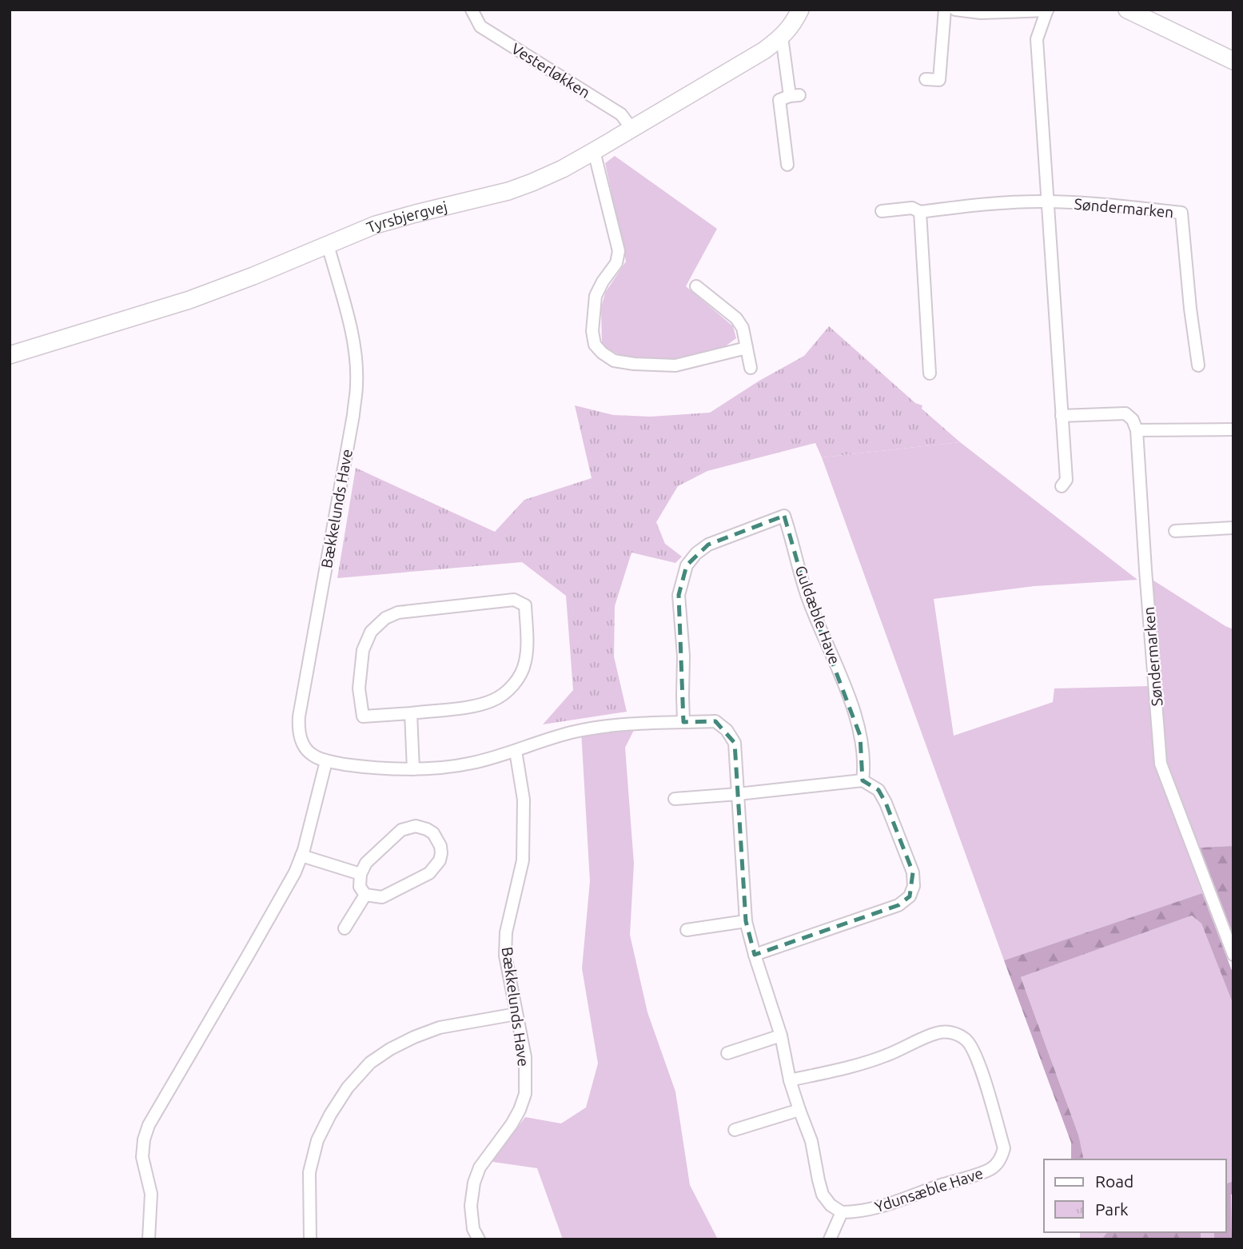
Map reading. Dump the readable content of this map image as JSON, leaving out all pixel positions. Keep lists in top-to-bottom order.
{
  "streets": {
    "street": [
      "Vesterløkken",
      "Søndermarken",
      "Tyrsbjergvej",
      "Bækkelunds Have",
      "Guldæble Have",
      "Ydunsæble Have"
    ]
  },
  "crossings": [
    ["Vesterløkken", "Tyrsbjergvej"],
    ["Tyrsbjergvej", "Bækkelunds Have"]
  ],
  "legend": ["Road", "Park"]
}
